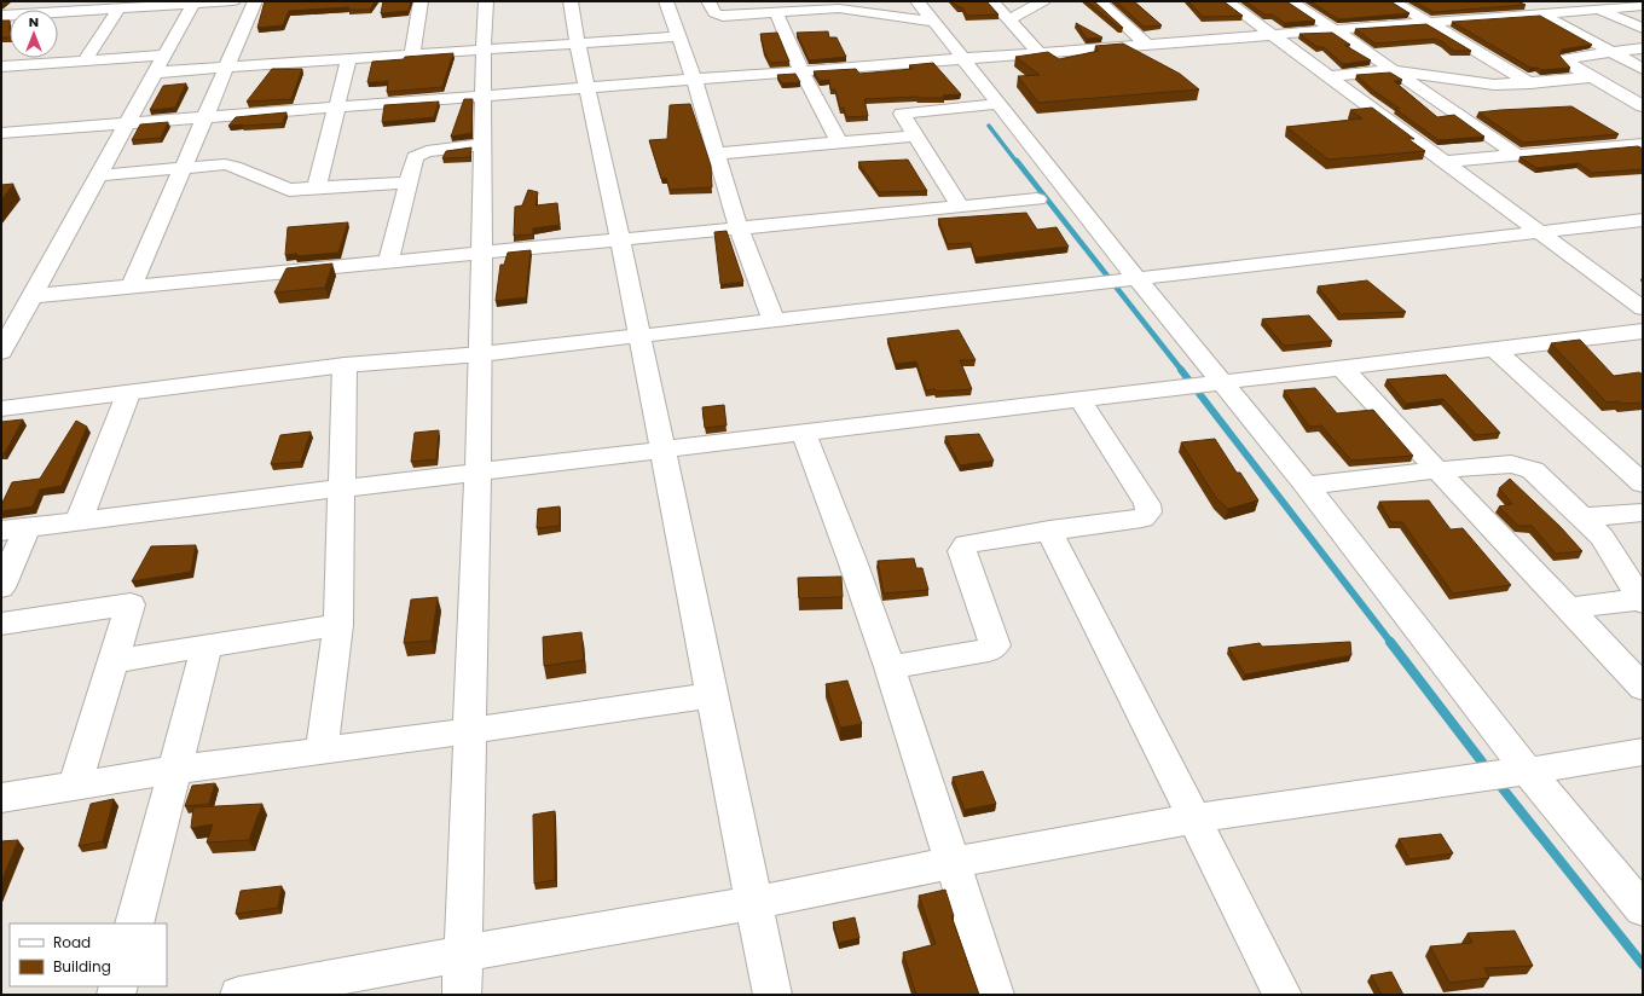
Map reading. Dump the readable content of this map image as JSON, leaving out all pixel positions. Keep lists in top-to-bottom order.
{
  "legend": ["Road", "Building"],
  "north": "top"
}
